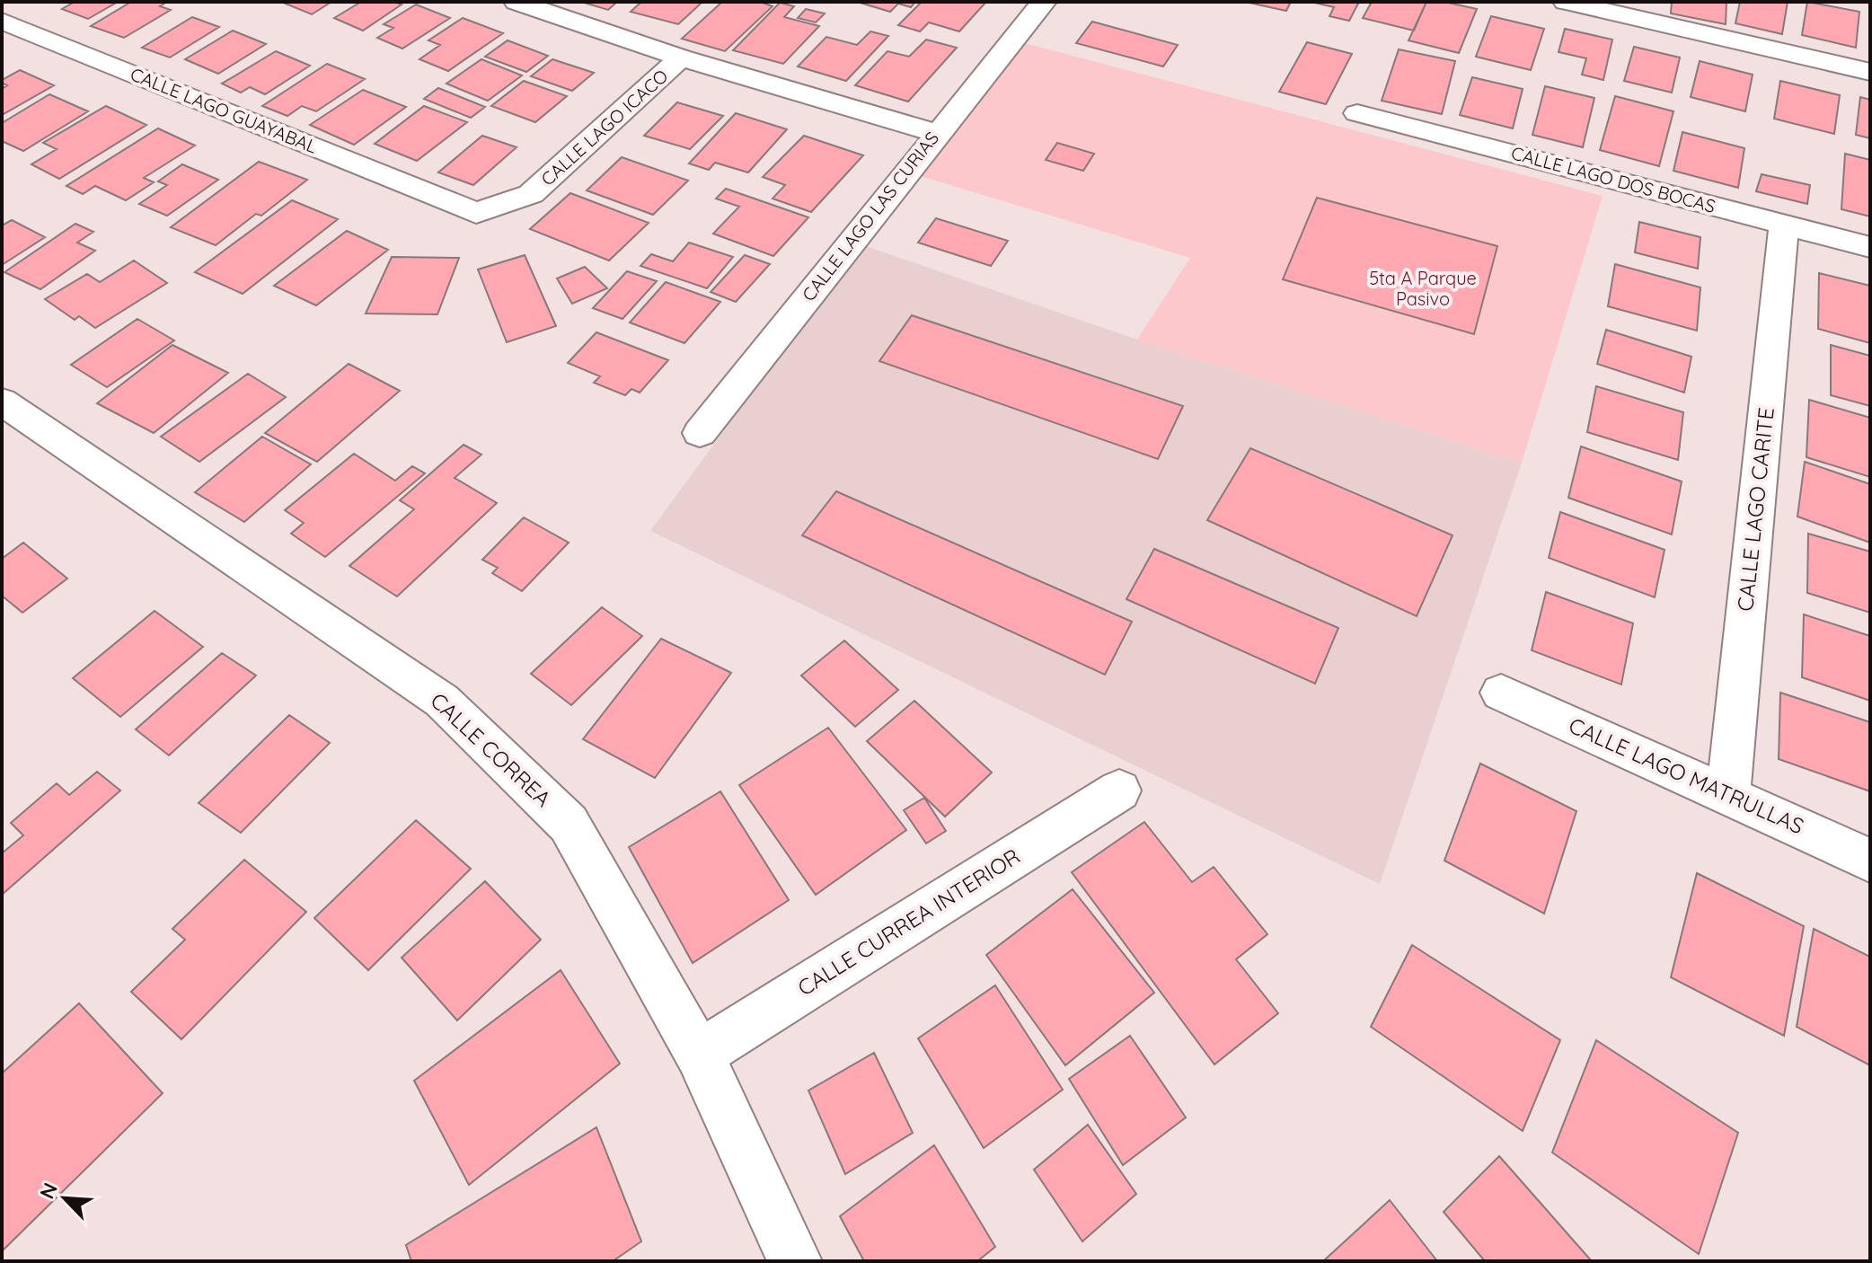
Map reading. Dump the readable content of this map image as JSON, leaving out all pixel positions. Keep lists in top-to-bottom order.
{
  "streets": {
    "street": [
      "CALLE LAGO GUAYABAL",
      "CALLE LAGO ICACO",
      "CALLE LAGO DOS BOCAS",
      "CALLE LAGO LAS CURIAS",
      "CALLE LAGO CARITE",
      "CALLE CORREA",
      "CALLE LAGO MATRULLAS",
      "CALLE CURREA INTERIOR"
    ]
  },
  "crossings": [
    ["CALLE LAGO GUAYABAL", "CALLE LAGO ICACO"],
    ["CALLE LAGO ICACO", "CALLE LAGO LAS CURIAS"],
    ["CALLE LAGO DOS BOCAS", "CALLE LAGO CARITE"],
    ["CALLE LAGO CARITE", "CALLE LAGO MATRULLAS"],
    ["CALLE CORREA", "CALLE CURREA INTERIOR"]
  ],
  "parks": ["5ta A Parque Pasivo"],
  "north": "top left"
}
